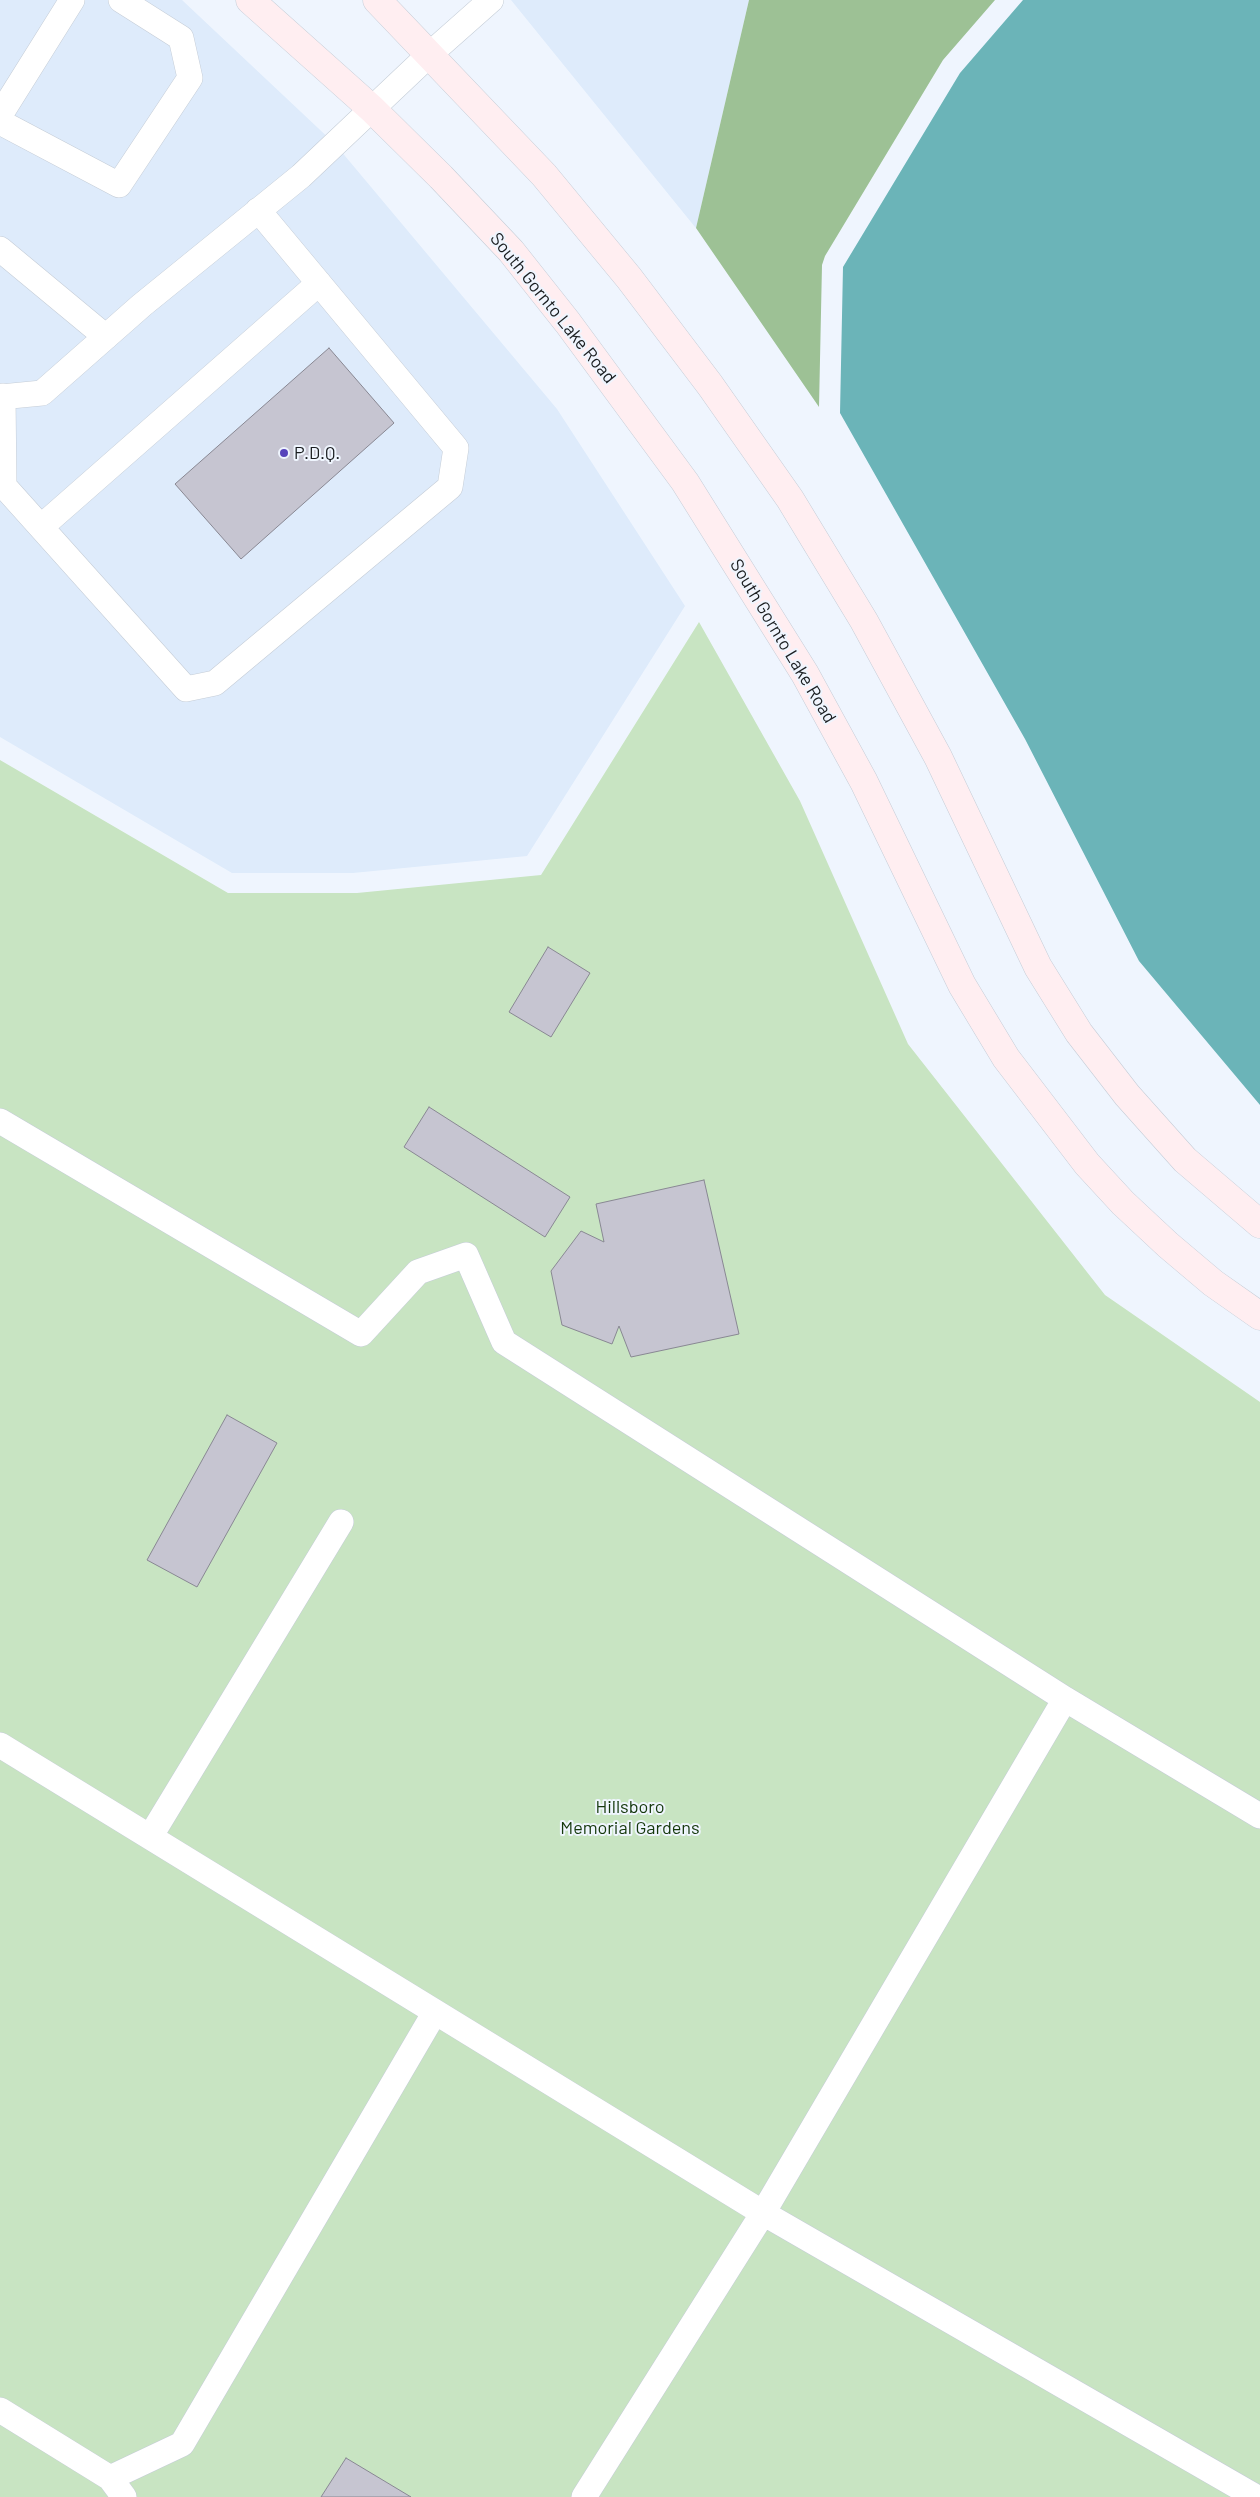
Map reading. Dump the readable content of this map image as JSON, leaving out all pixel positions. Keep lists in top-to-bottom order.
{
  "streets": {
    "street": ["South Gornto Lake Road"]
  },
  "parks": ["Hillsboro Memorial Gardens"],
  "places": ["P.D.Q."]
}
